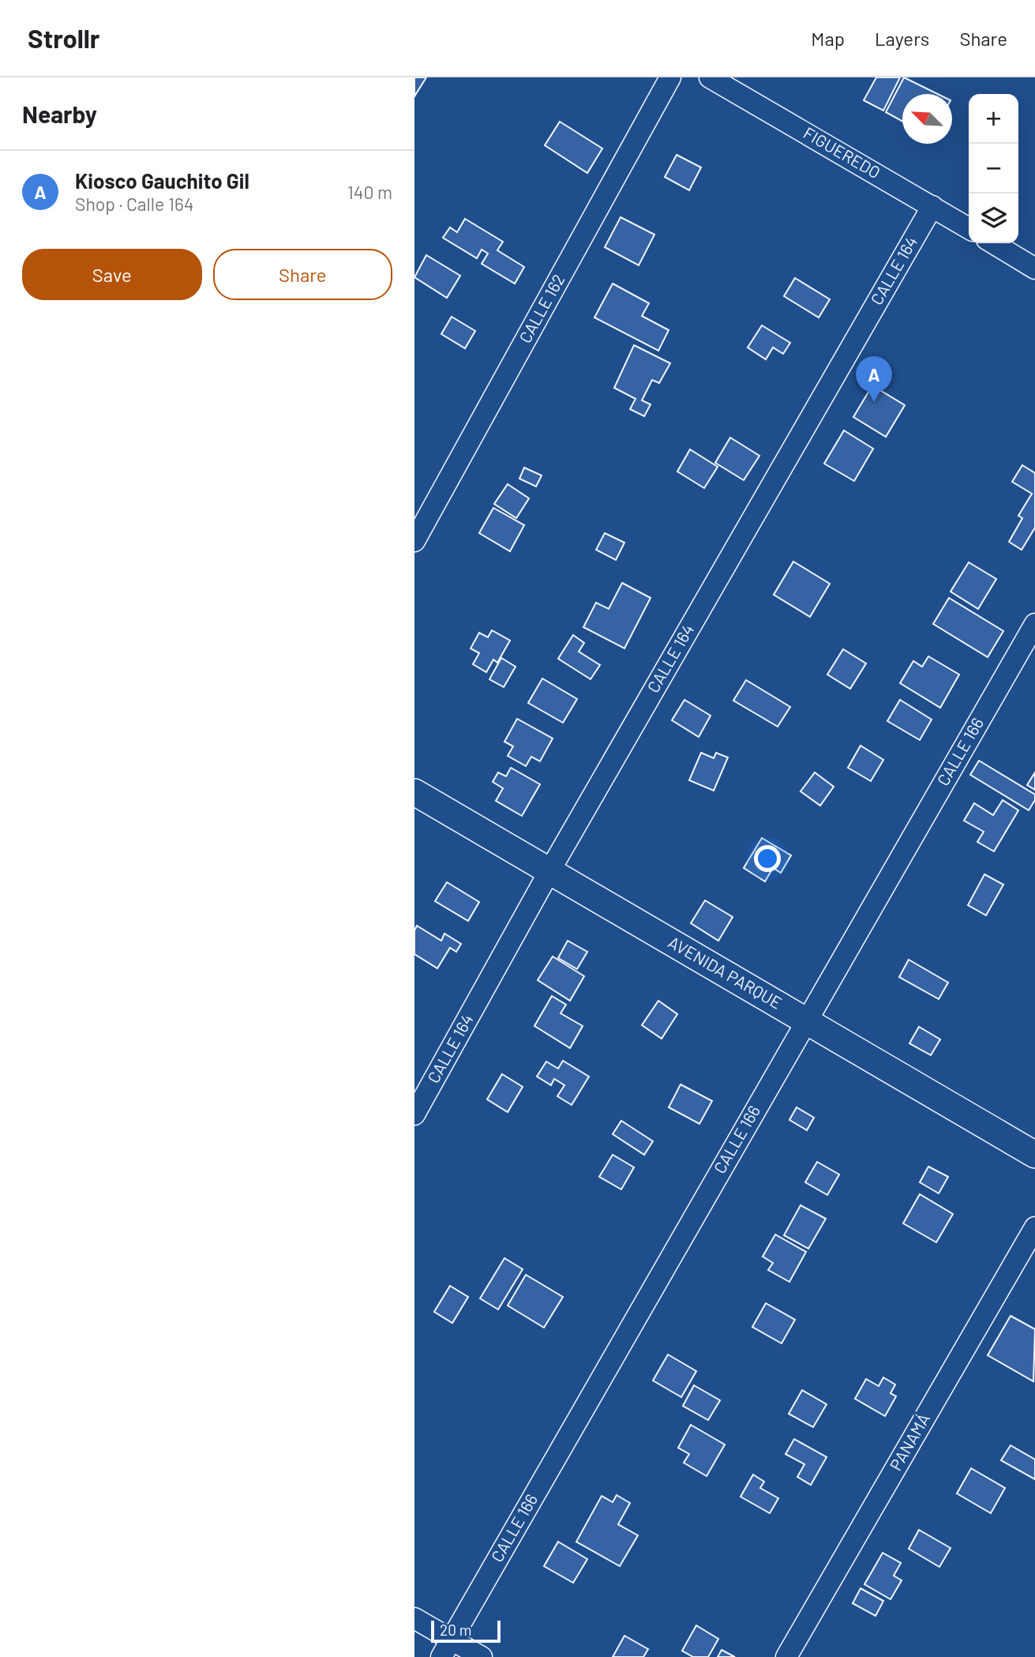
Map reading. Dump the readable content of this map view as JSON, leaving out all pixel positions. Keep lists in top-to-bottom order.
{
  "streets": {
    "street": [
      "FIGUEREDO",
      "CALLE 164",
      "CALLE 162",
      "CALLE 166",
      "AVENIDA PARQUE",
      "PANAMÁ"
    ]
  },
  "crossings": [
    ["FIGUEREDO", "CALLE 164"],
    ["CALLE 164", "AVENIDA PARQUE"],
    ["CALLE 166", "AVENIDA PARQUE"]
  ],
  "scale_bar": "20 m",
  "north": "top left",
  "page": {
    "header": "Strollr",
    "nav": ["Map", "Layers", "Share"],
    "heading": "Nearby",
    "map_buttons": ["+", "−"],
    "list": [
      {
        "mark": "A",
        "name": "Kiosco Gauchito Gil",
        "note": "Shop · Calle 164",
        "value": "140 m"
      }
    ],
    "buttons": ["Save", "Share"],
    "pins": "A",
    "scale": "20 m"
  }
}
